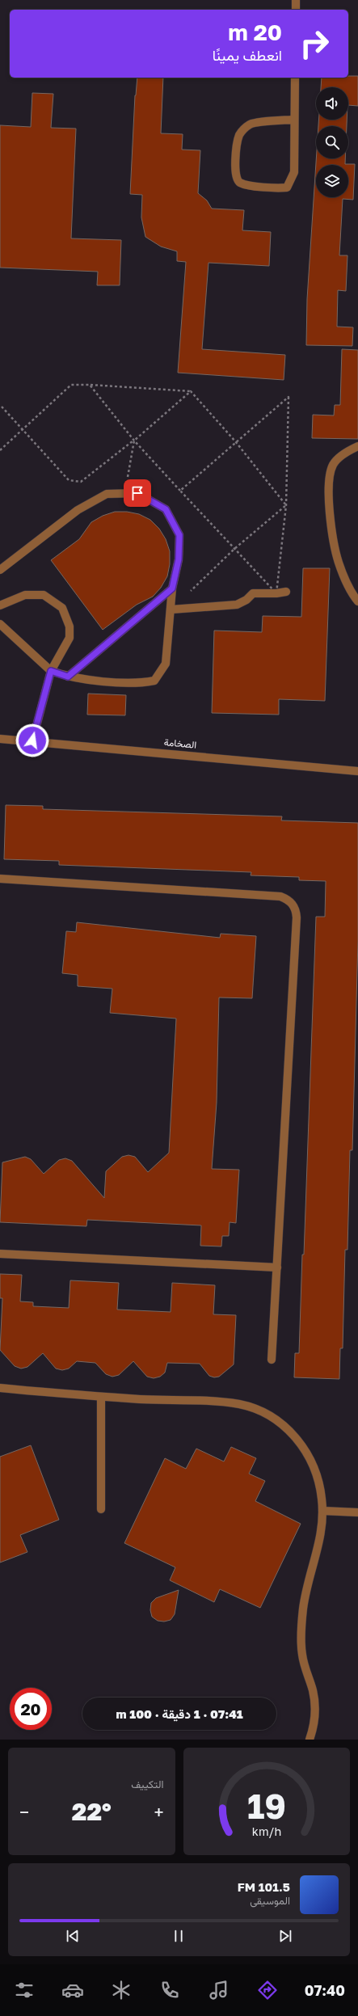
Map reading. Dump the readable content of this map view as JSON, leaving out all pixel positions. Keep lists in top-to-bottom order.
{
  "streets": {
    "street": ["الصخامة"]
  },
  "page": {
    "turn": ["20 m", "انعطف يمينًا"],
    "limit": "20",
    "trip": "07:41 · 1 دقيقة · 100 m",
    "tile": "التكييف",
    "heat": ["−", "22°", "+"],
    "song": ["101.5 FM", "الموسيقى"],
    "tabs": "07:40",
    "gauge": ["19", "km/h"]
  }
}
